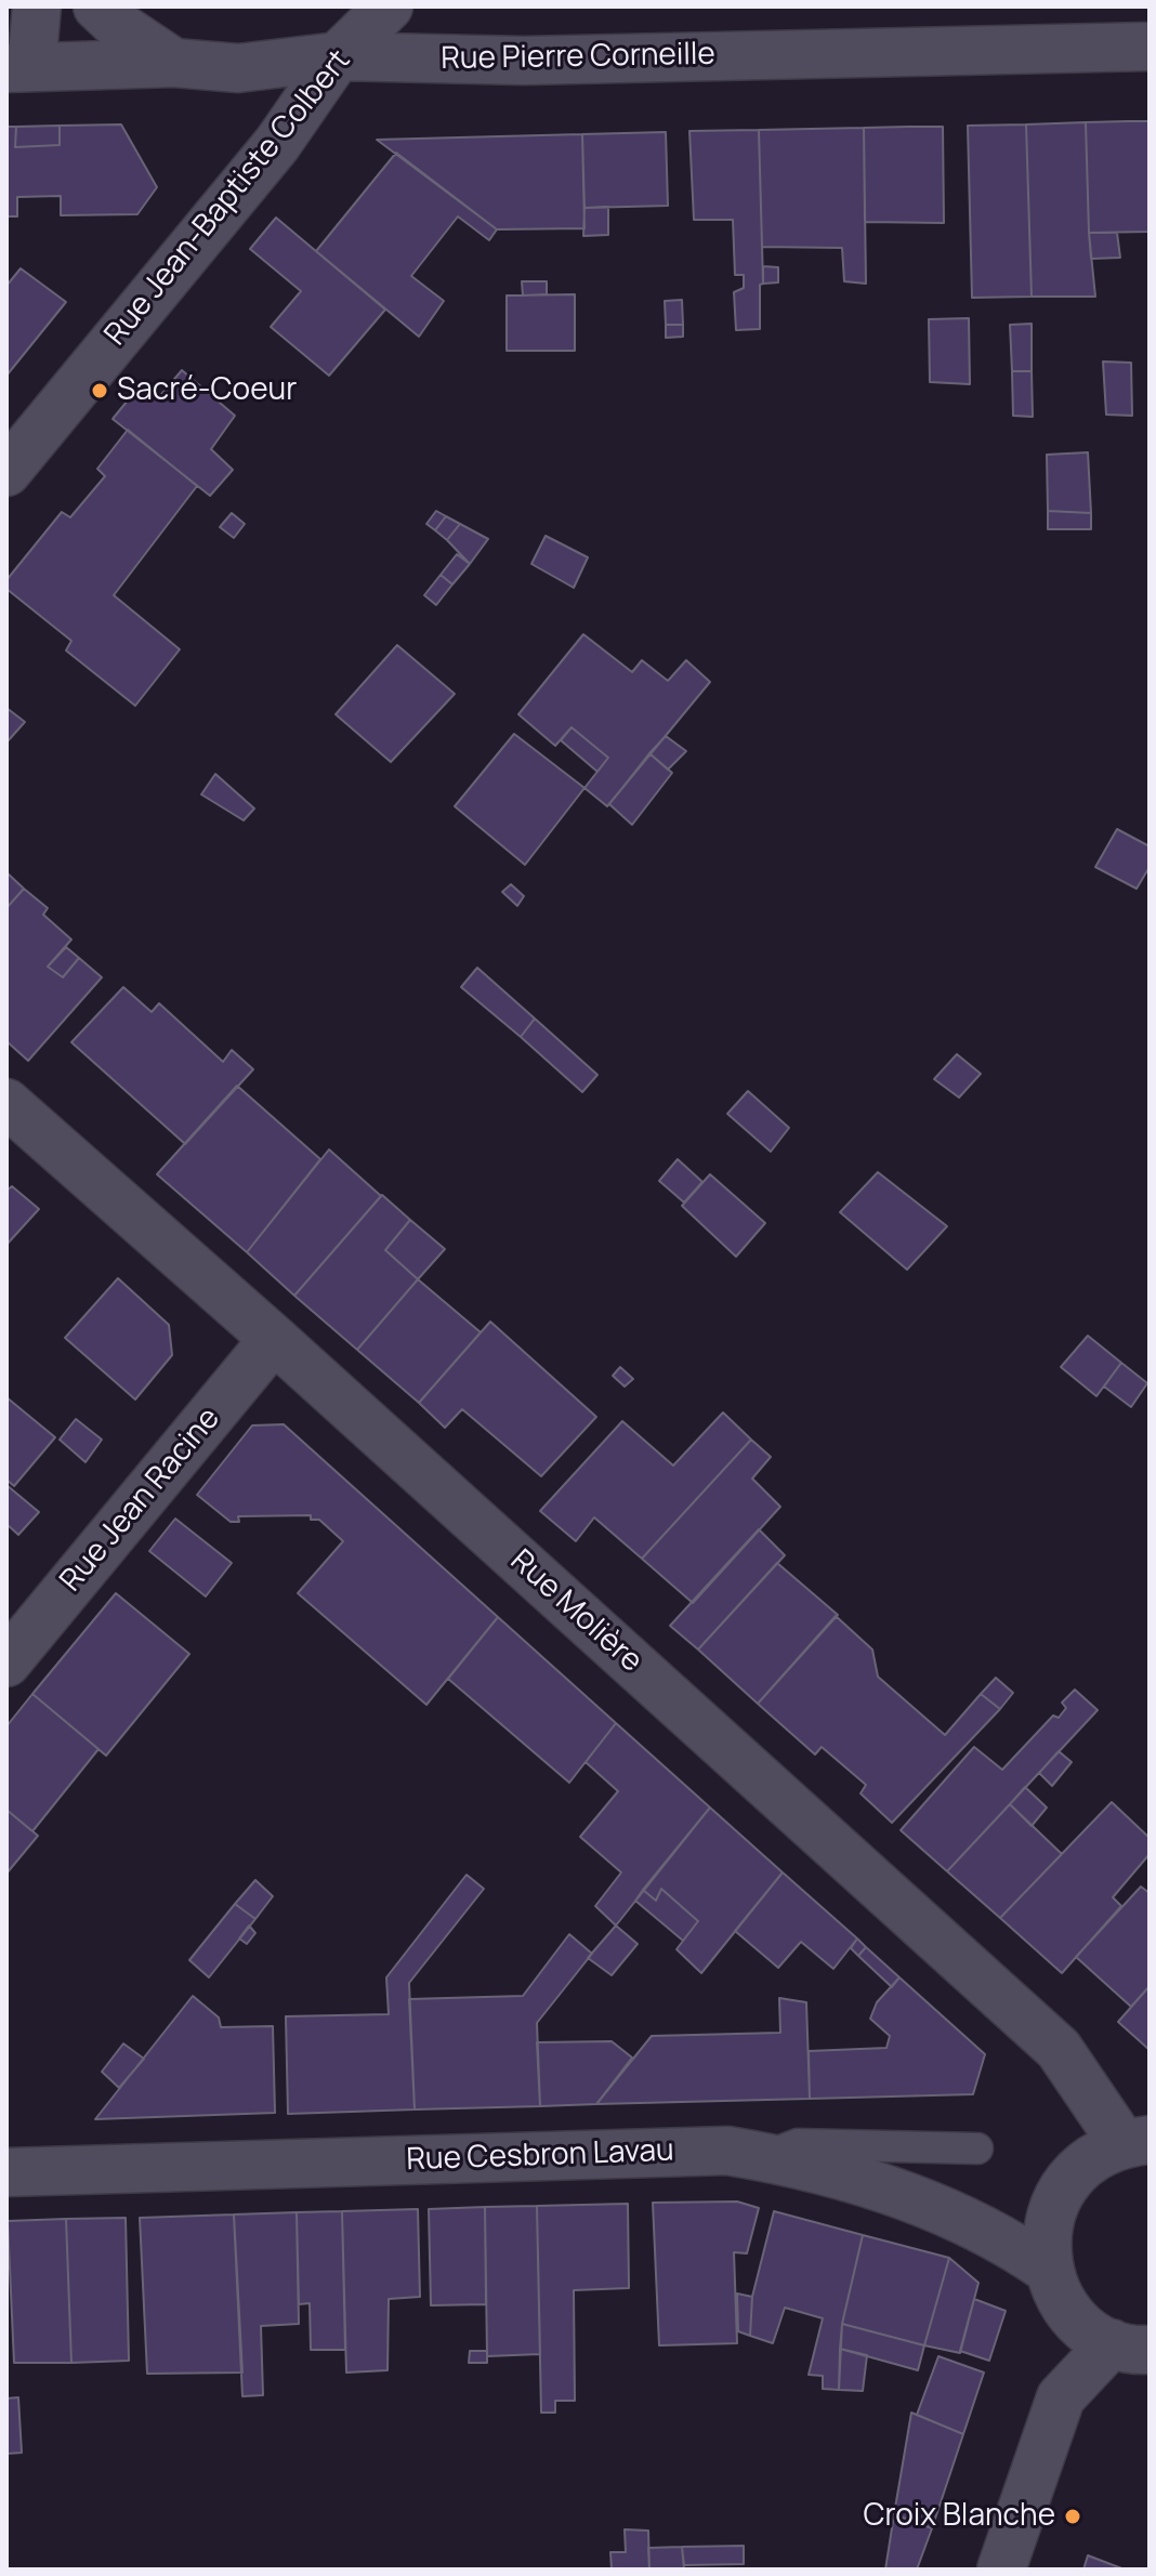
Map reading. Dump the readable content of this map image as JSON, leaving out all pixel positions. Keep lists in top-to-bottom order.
{
  "streets": {
    "street": [
      "Rue Pierre Corneille",
      "Rue Jean-Baptiste Colbert",
      "Rue Jean Racine",
      "Rue Molière",
      "Rue Cesbron Lavau"
    ]
  },
  "crossings": [
    ["Rue Pierre Corneille", "Rue Jean-Baptiste Colbert"],
    ["Rue Jean Racine", "Rue Molière"]
  ],
  "places": ["Sacré-Coeur", "Croix Blanche"]
}
